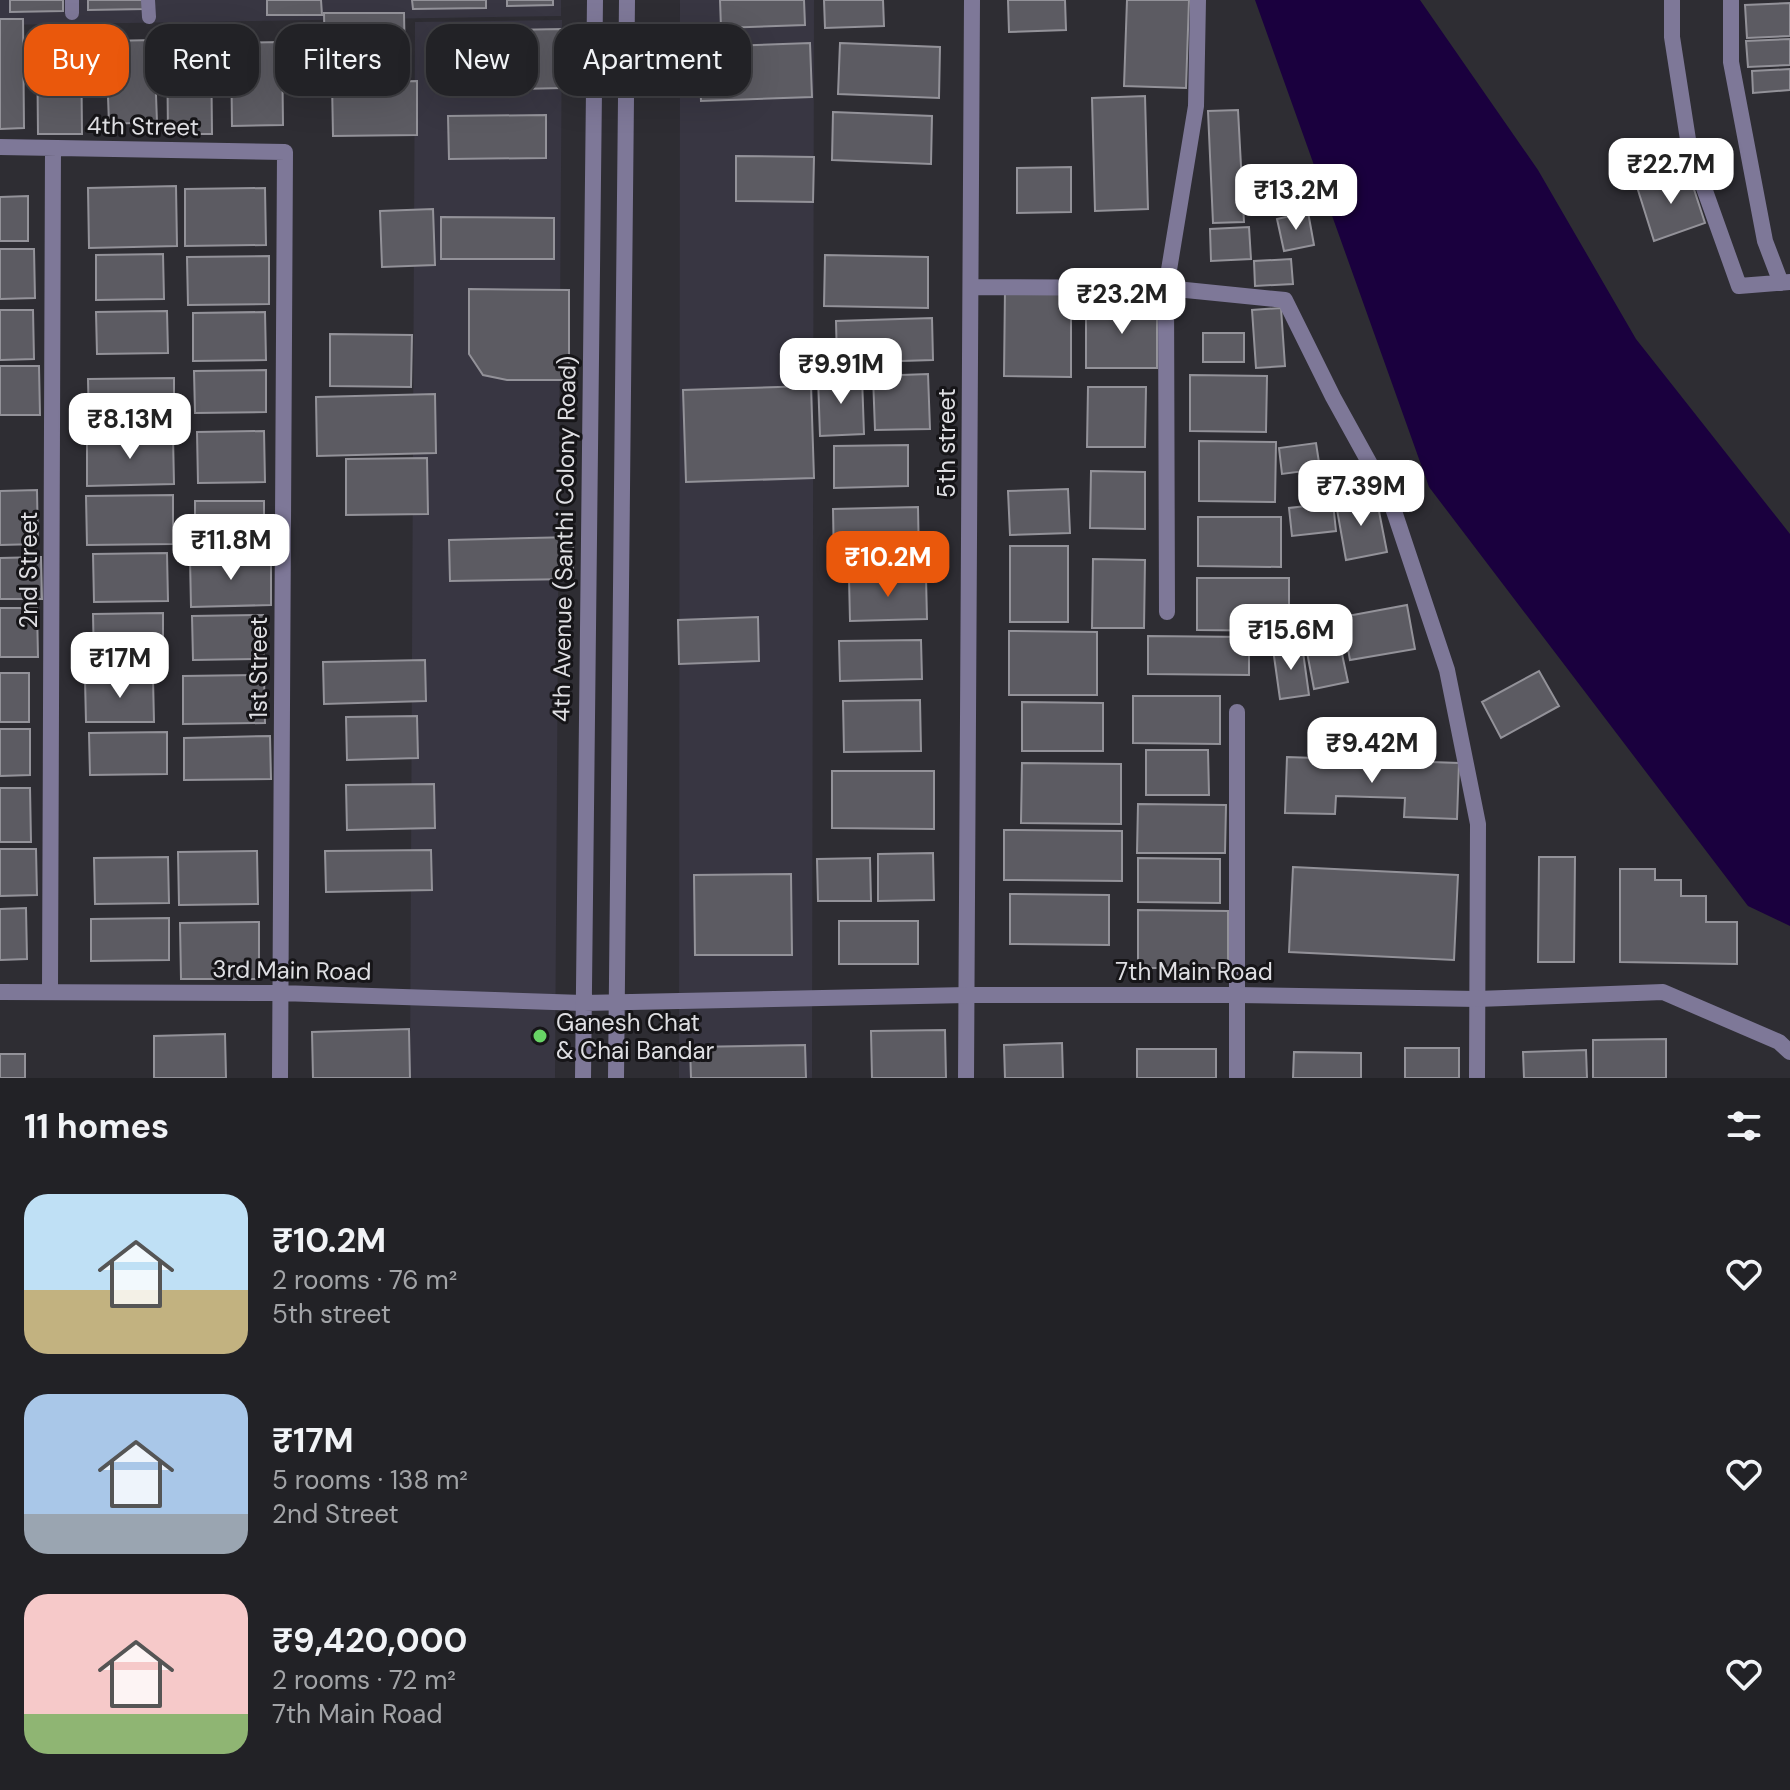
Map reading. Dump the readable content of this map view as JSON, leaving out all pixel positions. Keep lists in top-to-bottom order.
{
  "streets": {
    "street": [
      "4th Street",
      "5th street",
      "4th Avenue (Santhi Colony Road)",
      "2nd Street",
      "1st Street",
      "3rd Main Road",
      "7th Main Road"
    ]
  },
  "crossings": [
    ["4th Street", "2nd Street"],
    ["4th Street", "1st Street"],
    ["5th street", "7th Main Road"],
    ["4th Avenue (Santhi Colony Road)", "3rd Main Road"],
    ["4th Avenue (Santhi Colony Road)", "7th Main Road"],
    ["2nd Street", "3rd Main Road"],
    ["1st Street", "3rd Main Road"],
    ["3rd Main Road", "7th Main Road"]
  ],
  "places": ["Ganesh Chat & Chai Bandar"],
  "page": {
    "chip": [
      "Buy",
      "Rent",
      "Filters",
      "New",
      "Apartment"
    ],
    "price": [
      "₹22.7M",
      "₹13.2M",
      "₹23.2M",
      "₹9.91M",
      "₹8.13M",
      "₹7.39M",
      "₹11.8M",
      "₹10.2M",
      "₹15.6M",
      "₹17M",
      "₹9.42M"
    ],
    "heading": "11 homes",
    "list": [
      {
        "name": "₹10.2M",
        "note": "2 rooms · 76 m² · 5th street"
      },
      {
        "name": "₹17M",
        "note": "5 rooms · 138 m² · 2nd Street"
      },
      {
        "name": "₹9,420,000",
        "note": "2 rooms · 72 m² · 7th Main Road"
      }
    ]
  }
}
